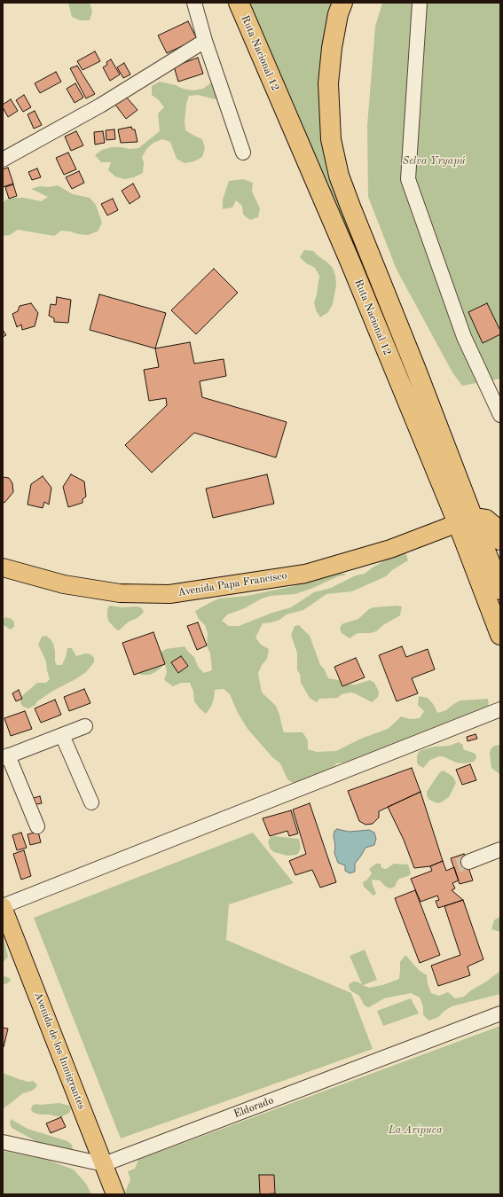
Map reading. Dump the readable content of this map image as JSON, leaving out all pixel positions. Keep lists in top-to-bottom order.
{
  "streets": {
    "highway": ["Ruta Nacional 12"],
    "main road": ["Avenida Papa Francisco", "Avenida de los Inmigrantes"],
    "street": ["Eldorado"]
  },
  "crossings": [
    ["Ruta Nacional 12", "Avenida Papa Francisco"],
    ["Avenida de los Inmigrantes", "Eldorado"]
  ],
  "parks": ["Selva Yryapú", "La Aripuca"]
}
